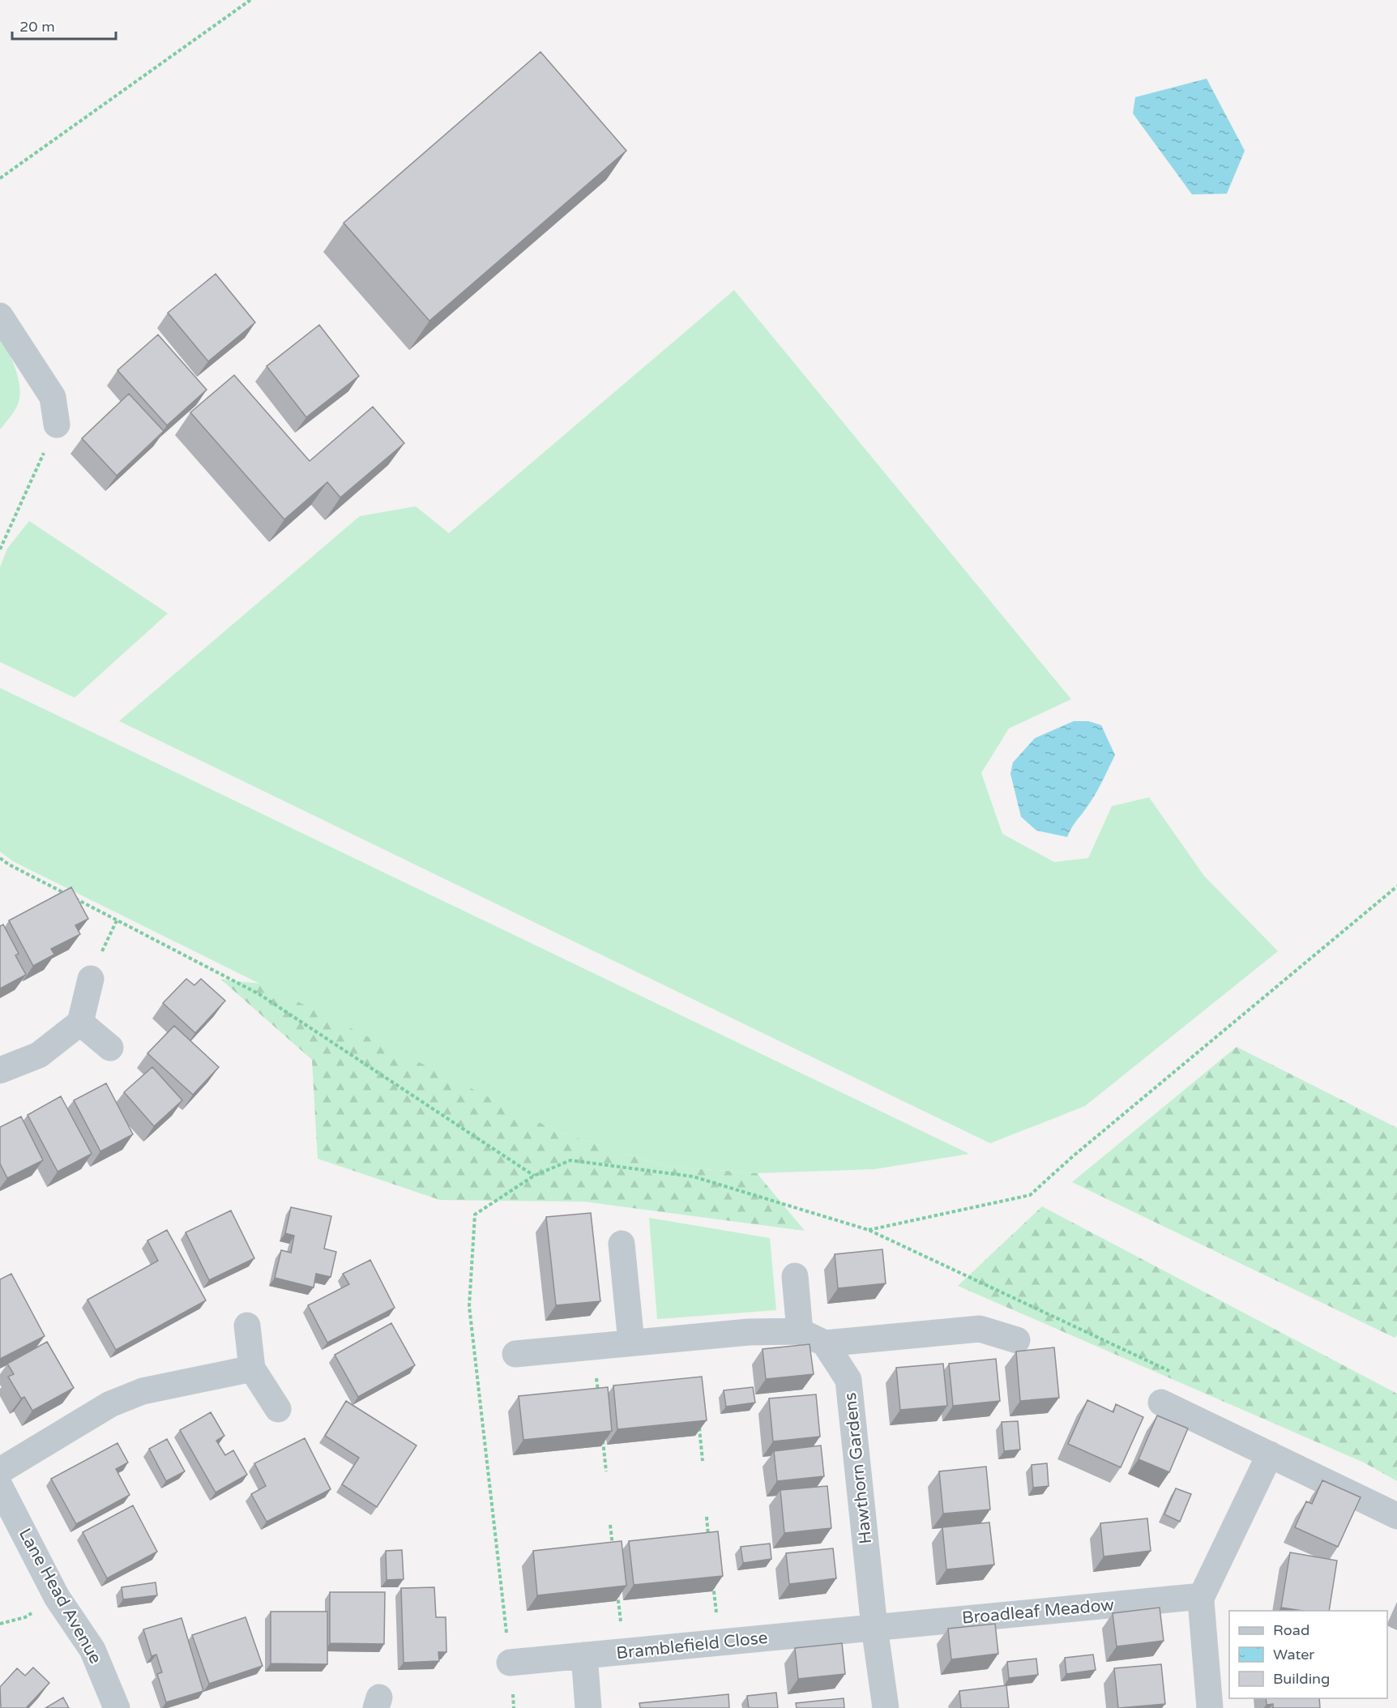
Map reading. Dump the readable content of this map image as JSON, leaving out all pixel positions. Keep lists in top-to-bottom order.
{
  "streets": {
    "street": [
      "Hawthorn Gardens",
      "Lane Head Avenue",
      "Broadleaf Meadow",
      "Bramblefield Close"
    ]
  },
  "crossings": [
    ["Hawthorn Gardens", "Broadleaf Meadow"],
    ["Hawthorn Gardens", "Bramblefield Close"],
    ["Broadleaf Meadow", "Bramblefield Close"]
  ],
  "legend": ["Road", "Water", "Building"],
  "scale_bar": "20 m"
}
